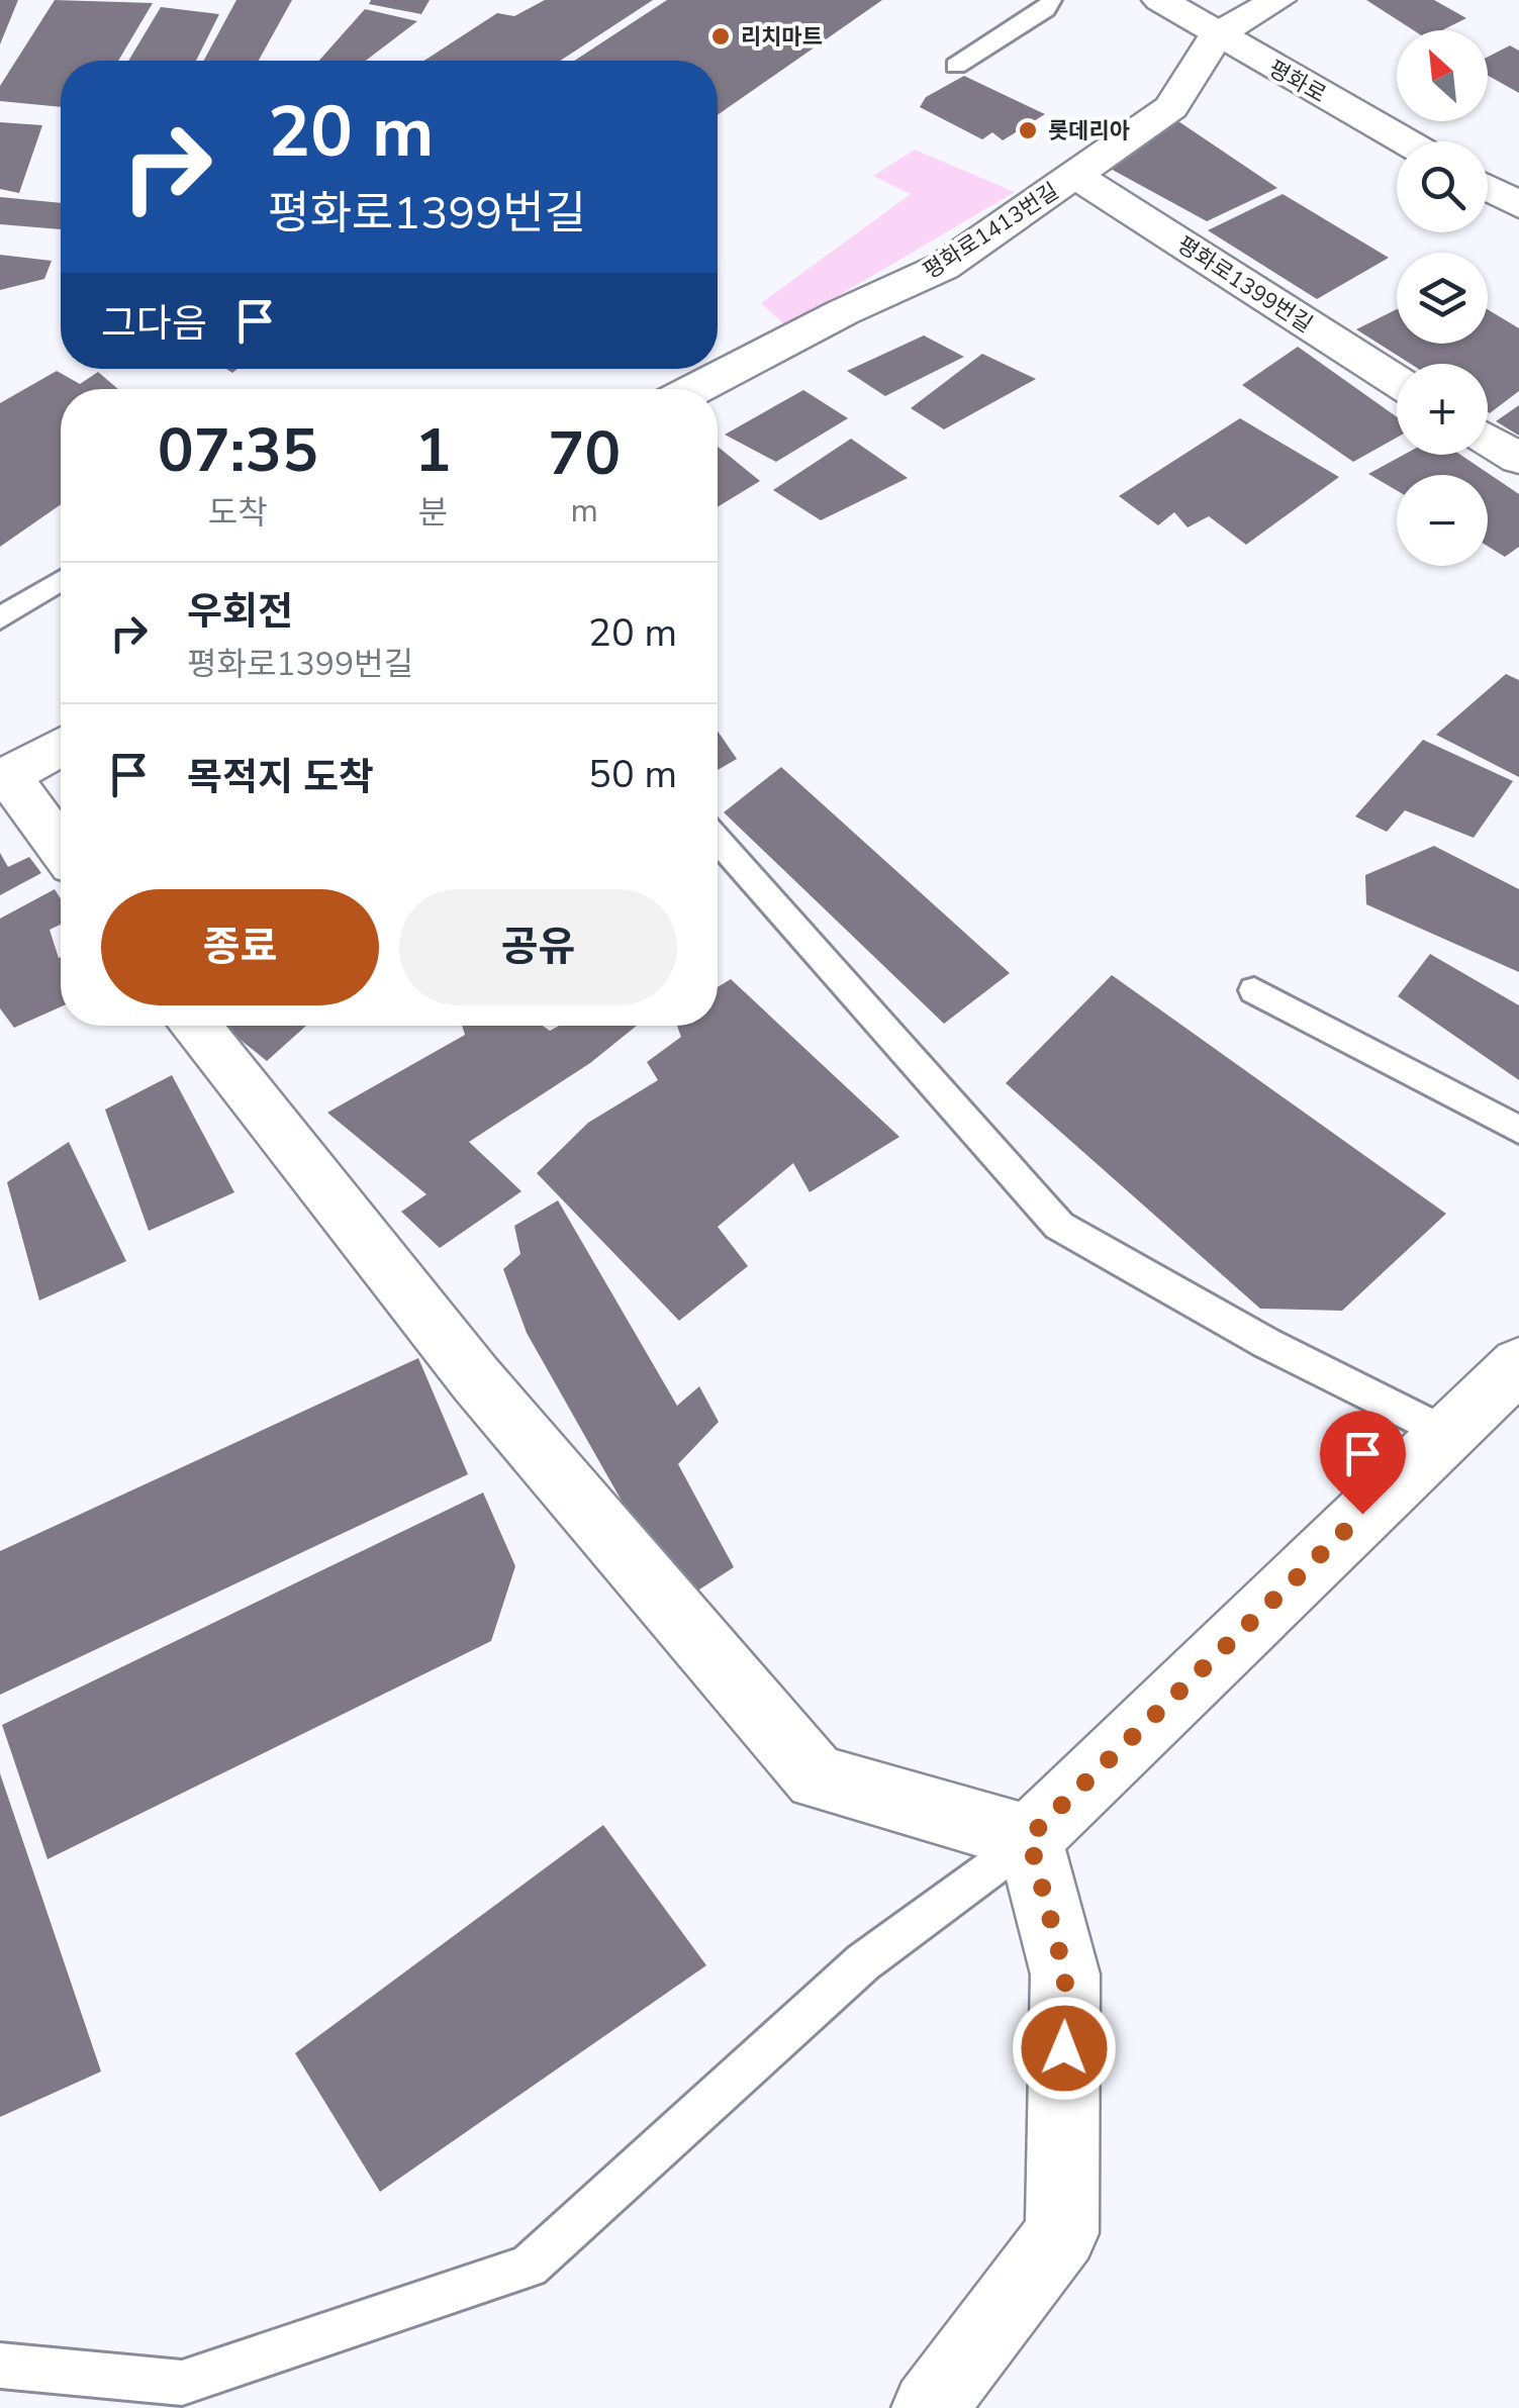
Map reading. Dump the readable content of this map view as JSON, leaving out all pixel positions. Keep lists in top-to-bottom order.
{
  "streets": {
    "street": ["평화로", "평화로1413번길", "평화로1399번길"]
  },
  "crossings": [
    ["평화로", "평화로1413번길"],
    ["평화로1413번길", "평화로1399번길"]
  ],
  "places": ["리치마트", "롯데리아"],
  "north": "top left",
  "page": {
    "map_buttons": ["+", "−"],
    "turn": ["20 m", "평화로1399번길"],
    "then": "그다음",
    "eta": [
      "07:35",
      "도착",
      "1",
      "분",
      "70",
      "m"
    ],
    "list": [
      {
        "name": "우회전",
        "note": "평화로1399번길",
        "value": "20 m"
      },
      {
        "name": "목적지 도착",
        "value": "50 m"
      }
    ],
    "buttons": ["종료", "공유"]
  }
}
